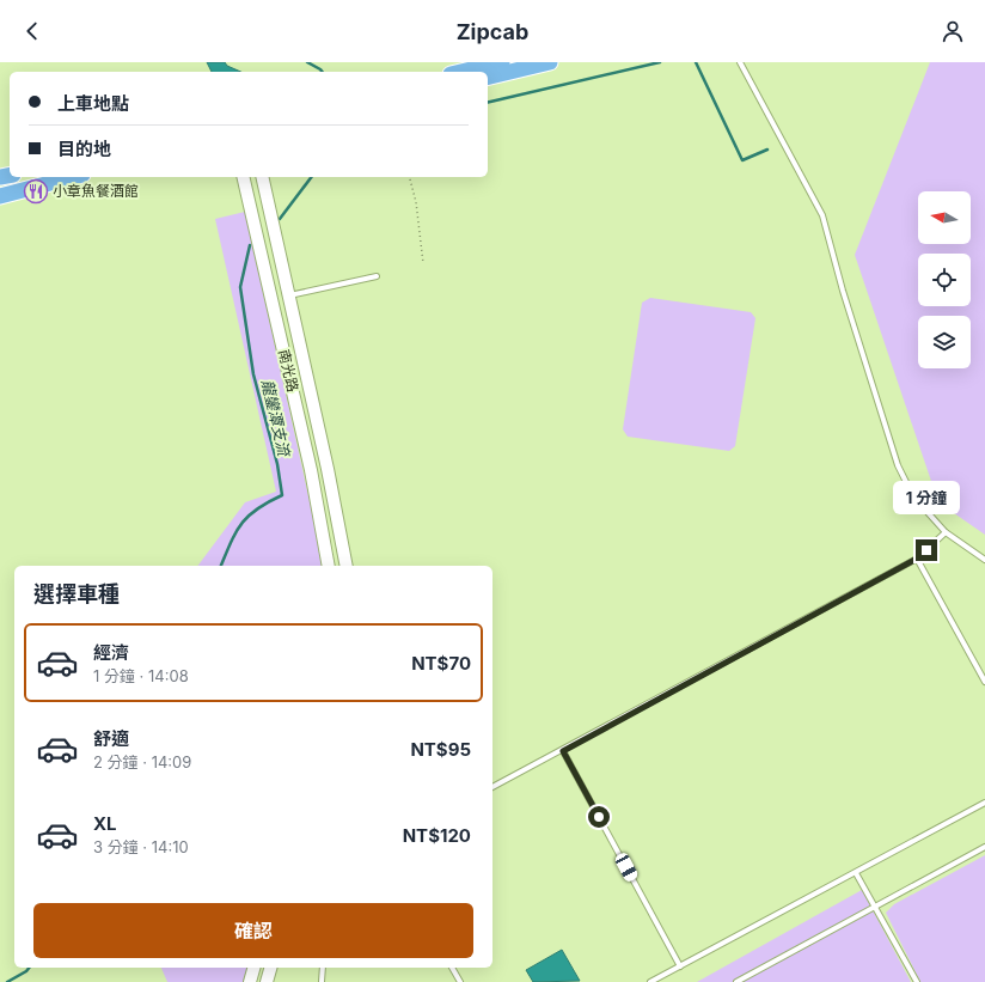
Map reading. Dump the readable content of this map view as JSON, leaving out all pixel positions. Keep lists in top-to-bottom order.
{
  "streets": {
    "street": ["南光路"]
  },
  "water": ["龍鑾潭支流"],
  "places": {
    "restaurant": ["小章魚餐酒館"]
  },
  "north": "left",
  "page": {
    "header": "Zipcab",
    "banner": ["上車地點", "目的地"],
    "bubble": "1 分鐘",
    "heading": "選擇車種",
    "list": [
      {
        "name": "經濟",
        "note": "1 分鐘 · 14:08",
        "value": "NT$70"
      },
      {
        "name": "舒適",
        "note": "2 分鐘 · 14:09",
        "value": "NT$95"
      },
      {
        "name": "XL",
        "note": "3 分鐘 · 14:10",
        "value": "NT$120"
      }
    ],
    "buttons": "確認"
  }
}
